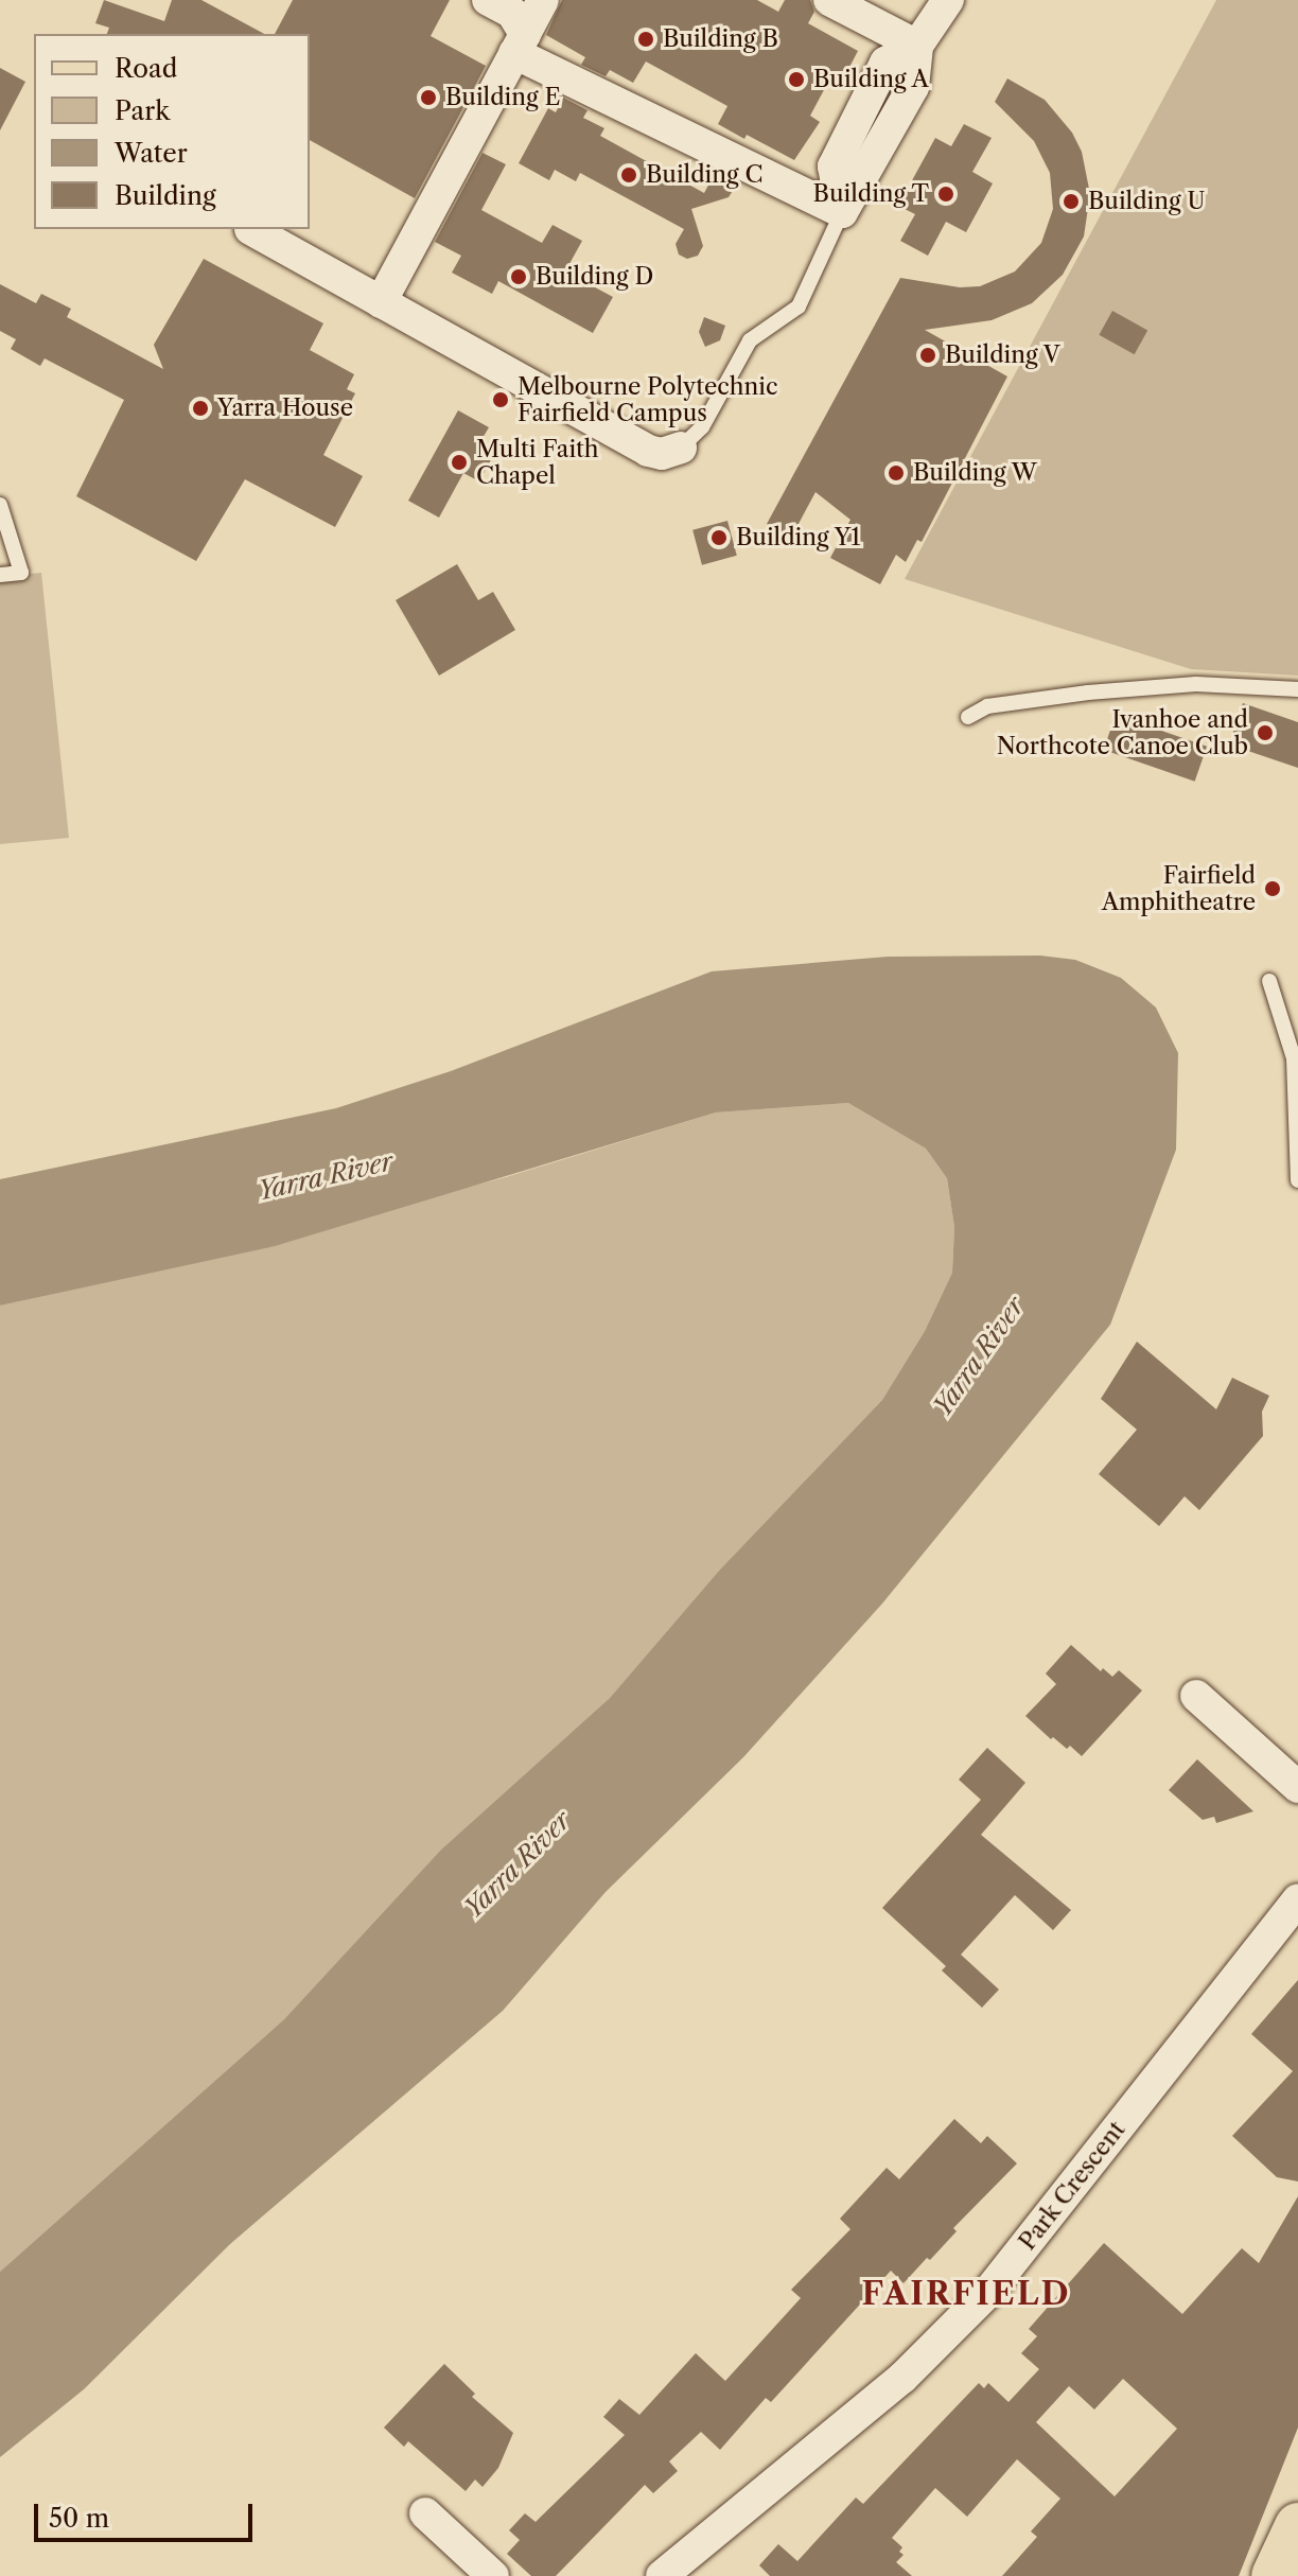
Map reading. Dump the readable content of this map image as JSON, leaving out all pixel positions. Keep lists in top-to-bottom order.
{
  "streets": {
    "street": ["Park Crescent"]
  },
  "districts": ["FAIRFIELD"],
  "water": ["Yarra River"],
  "places": [
    "Building B",
    "Building A",
    "Building E",
    "Building C",
    "Building T",
    "Building U",
    "Building D",
    "Building V",
    "Melbourne Polytechnic Fairfield Campus",
    "Yarra House",
    "Multi Faith Chapel",
    "Building W",
    "Building Y1",
    "Ivanhoe and Northcote Canoe Club",
    "Fairfield Amphitheatre"
  ],
  "legend": [
    "Road",
    "Park",
    "Water",
    "Building"
  ],
  "scale_bar": "50 m"
}
